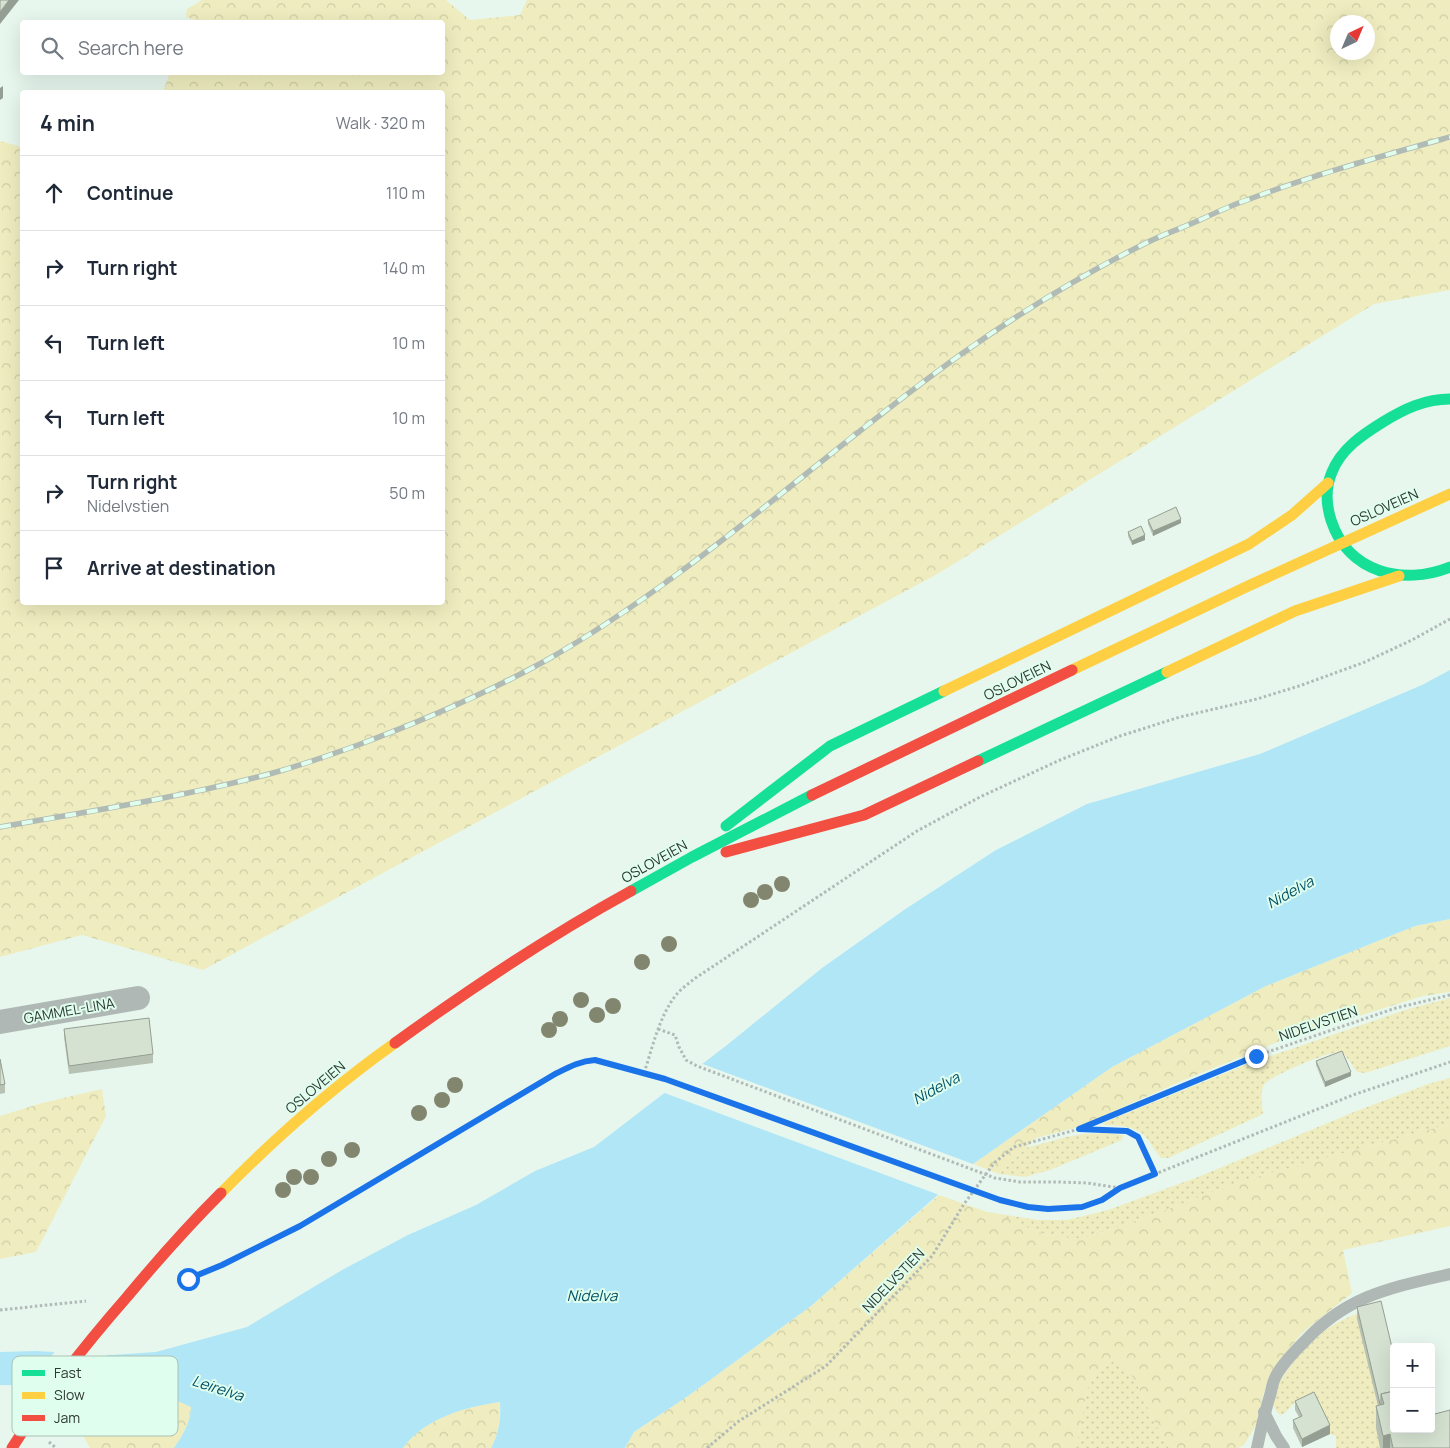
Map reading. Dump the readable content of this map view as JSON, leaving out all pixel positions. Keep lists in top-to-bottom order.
{
  "streets": {
    "highway": ["OSLOVEIEN"],
    "street": ["GAMMEL-LINA"],
    "path": ["NIDELVSTIEN"]
  },
  "water": ["Nidelva", "Leirelva"],
  "legend": ["Fast", "Slow", "Jam"],
  "north": "top right",
  "page": {
    "search": "Search here",
    "heading": ["4 min", "Walk · 320 m"],
    "list": [
      ["Continue", "110 m"],
      ["Turn right", "140 m"],
      ["Turn left", "10 m"],
      ["Turn left", "10 m"],
      ["Turn right", "Nidelvstien", "50 m"],
      "Arrive at destination"
    ],
    "map_buttons": ["+", "−"]
  }
}
